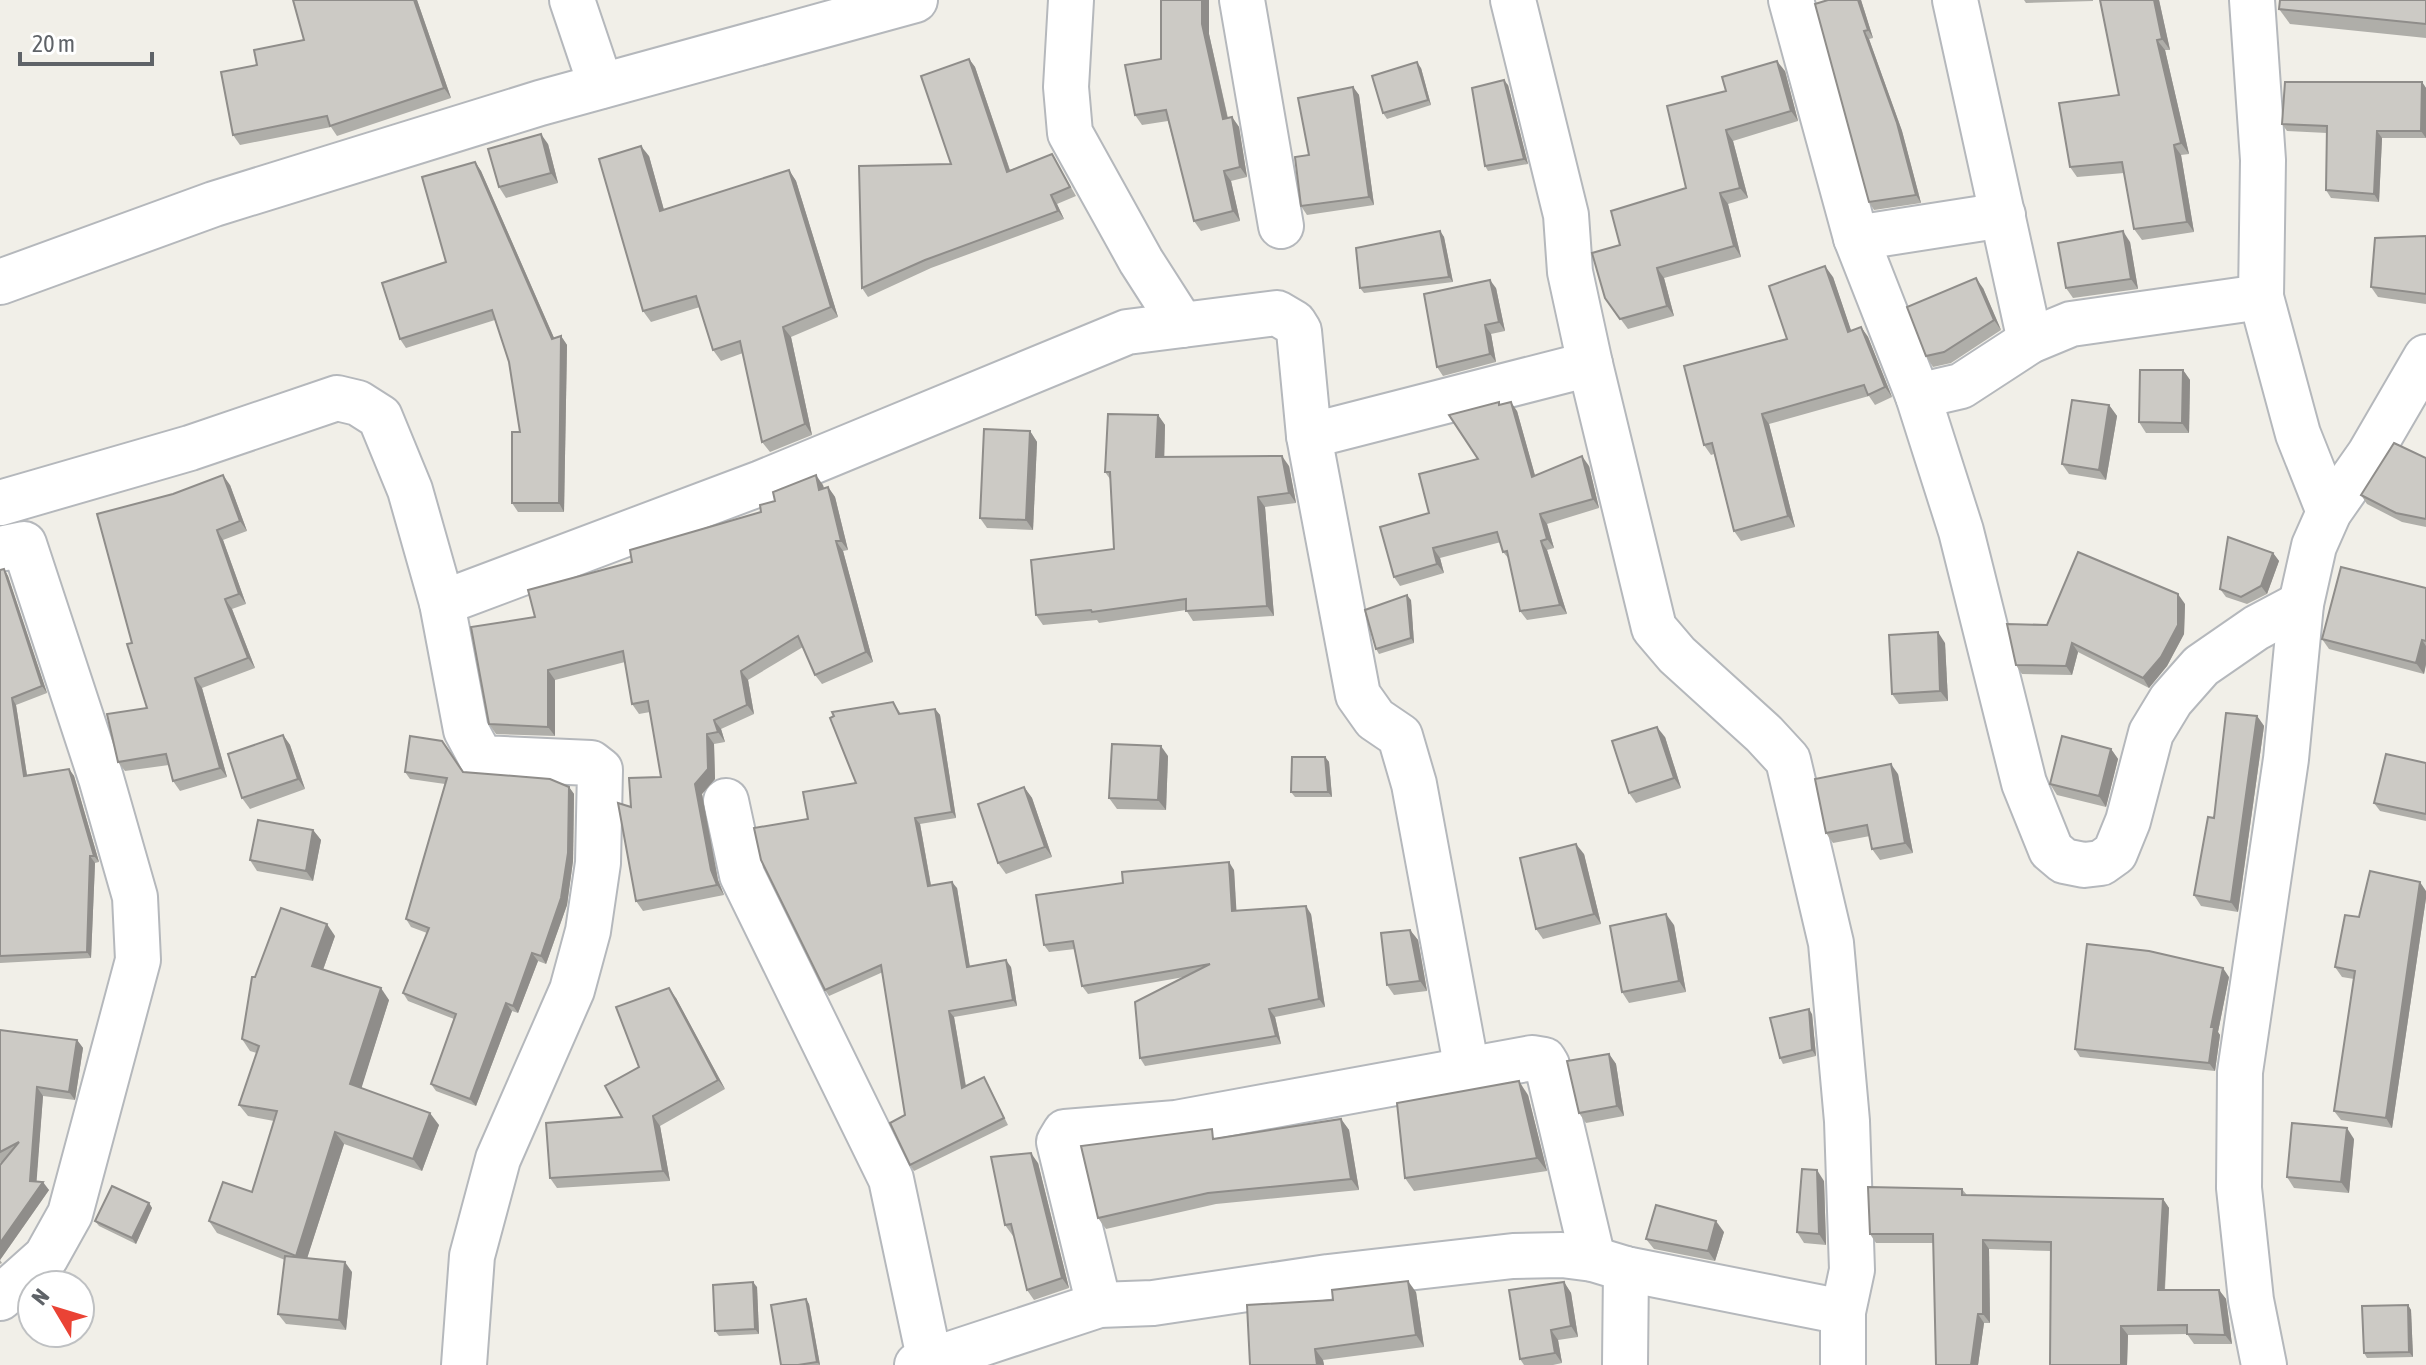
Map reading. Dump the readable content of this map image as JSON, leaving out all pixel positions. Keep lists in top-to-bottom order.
{
  "scale_bar": "20 m",
  "north": "top left"
}
